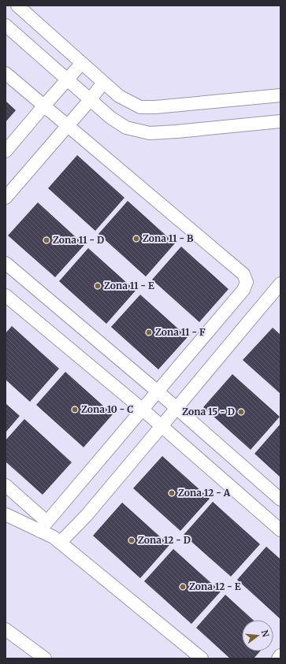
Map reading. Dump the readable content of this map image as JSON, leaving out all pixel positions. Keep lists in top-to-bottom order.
{
  "places": [
    "Zona 11 - B",
    "Zona 11 - D",
    "Zona 11 - E",
    "Zona 11 - F",
    "Zona 10 - C",
    "Zona 15 - D",
    "Zona 12 - A",
    "Zona 12 - D",
    "Zona 12 - E"
  ],
  "north": "right"
}
